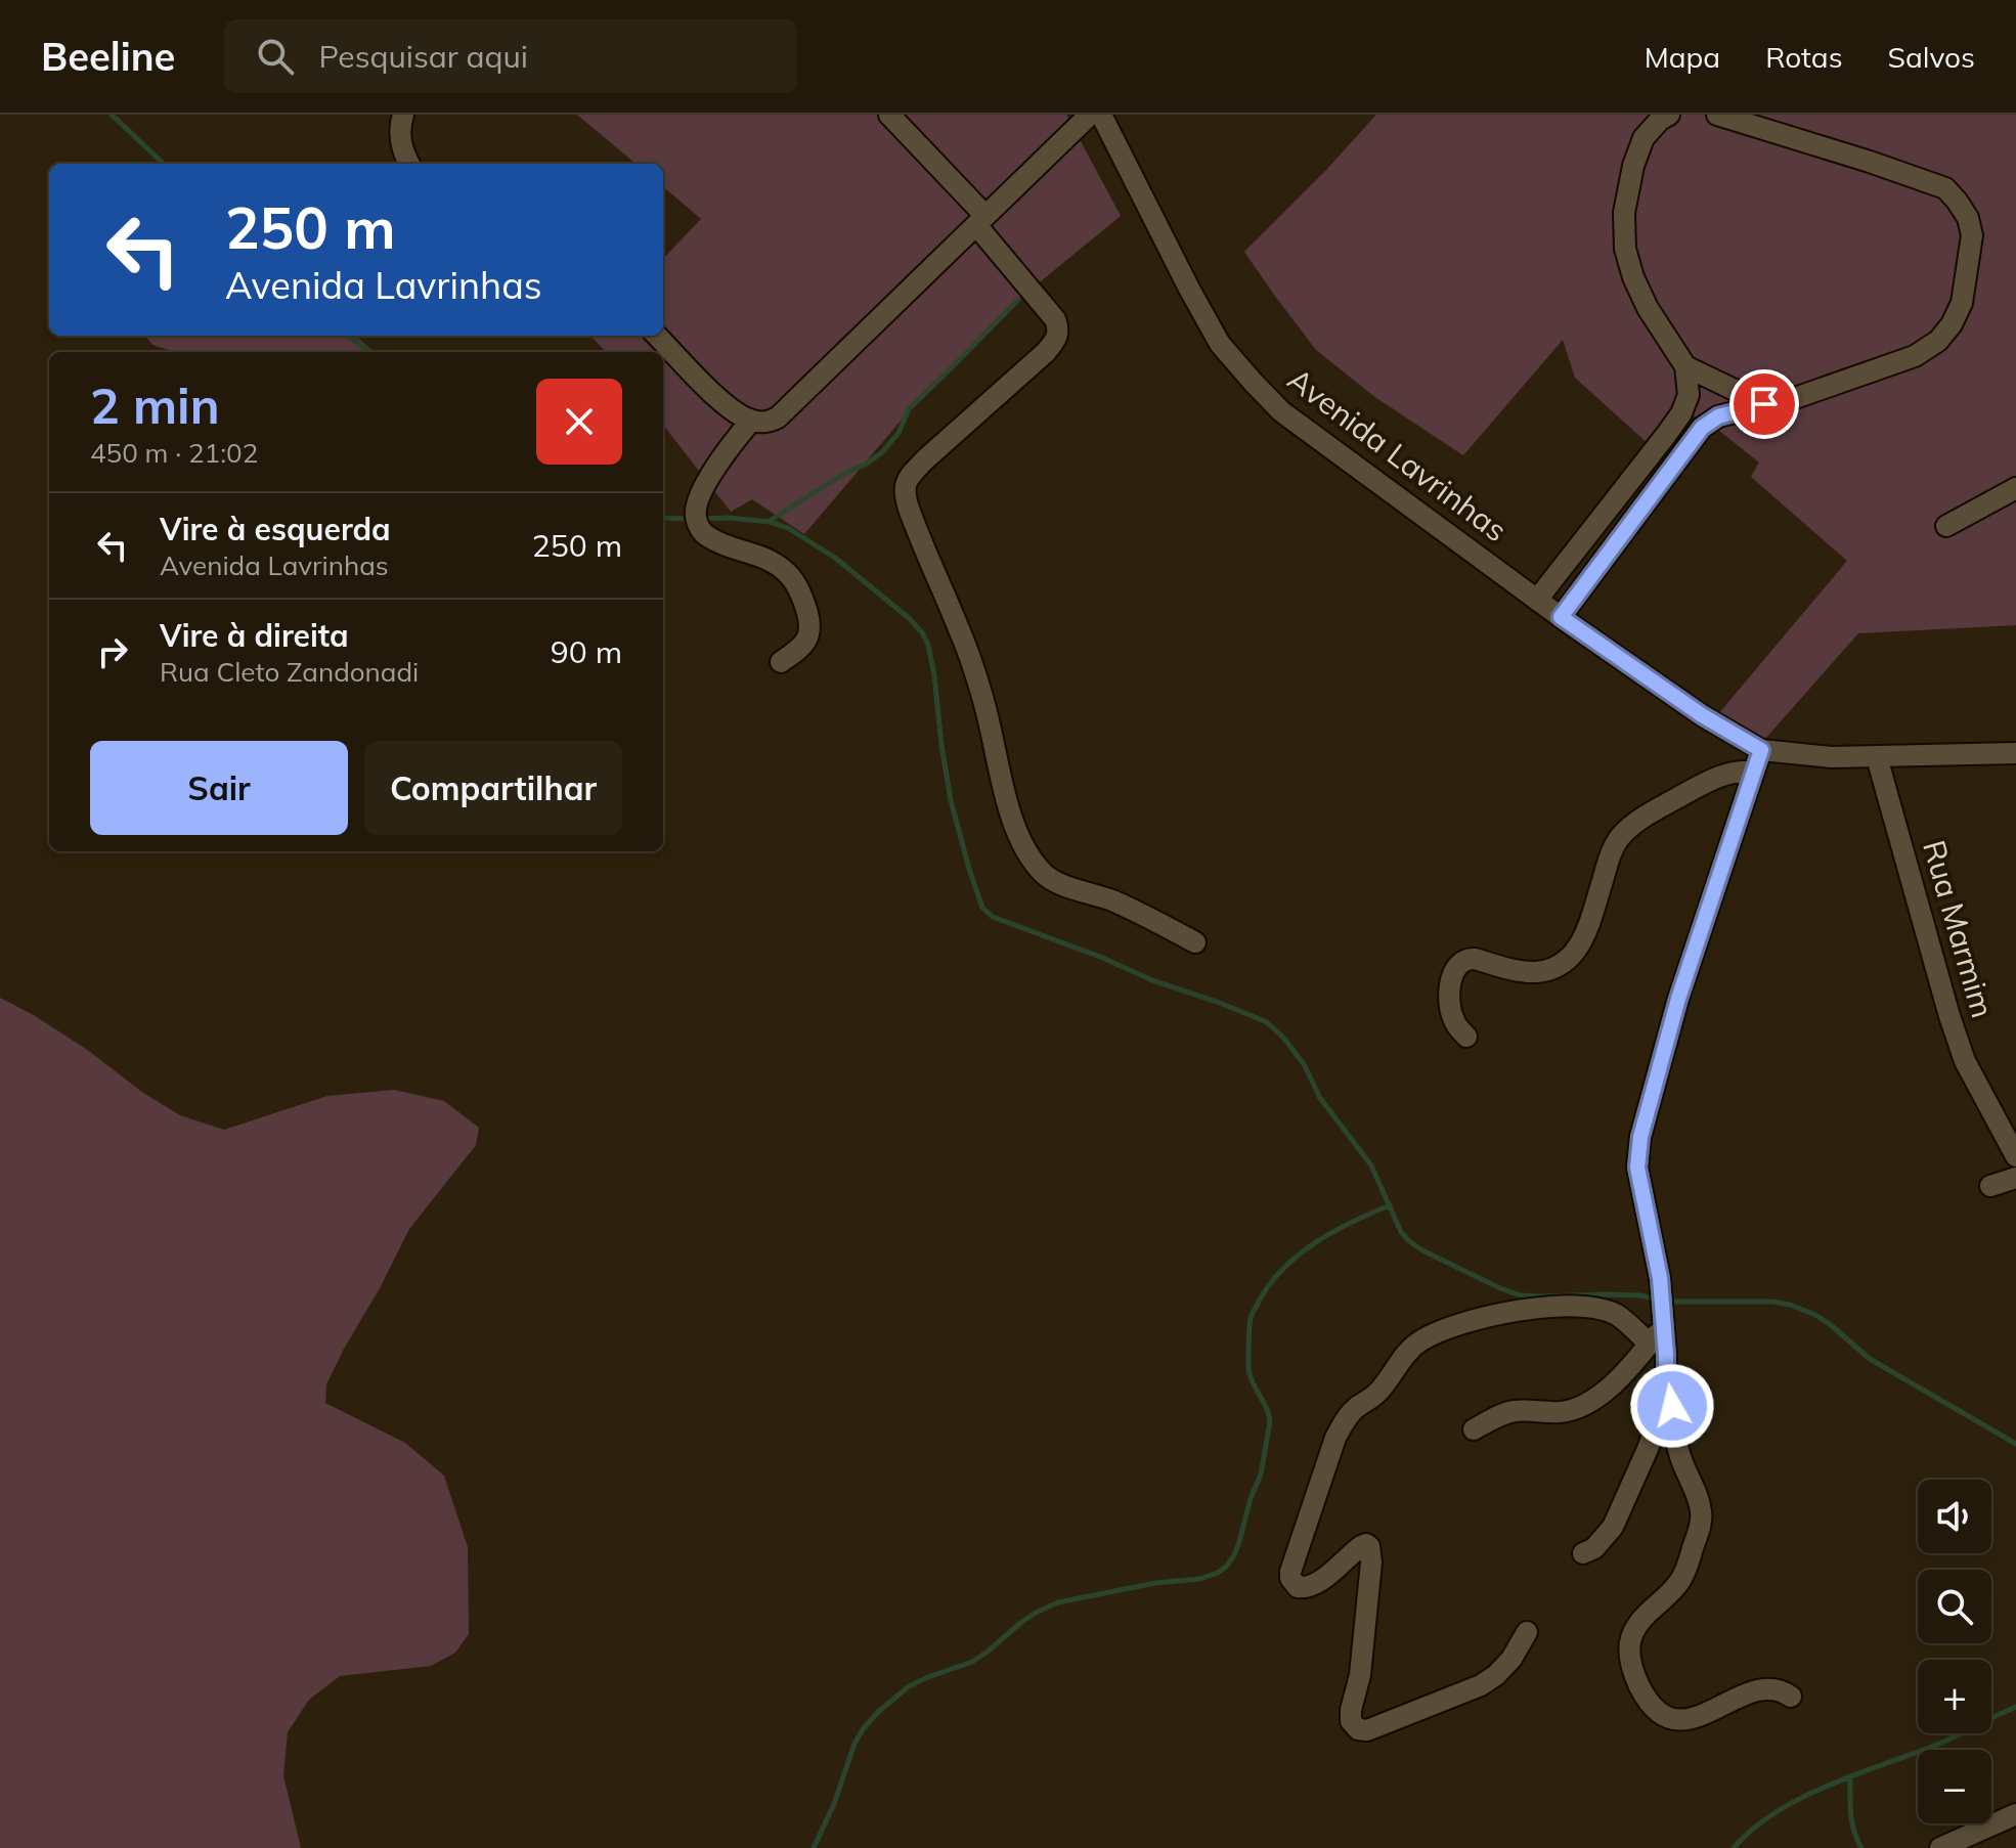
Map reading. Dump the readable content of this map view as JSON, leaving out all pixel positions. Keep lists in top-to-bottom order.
{
  "streets": {
    "street": ["Avenida Lavrinhas", "Rua Marmim"]
  },
  "page": {
    "header": "Beeline",
    "search": "Pesquisar aqui",
    "nav": ["Mapa", "Rotas", "Salvos"],
    "turn": ["250 m", "Avenida Lavrinhas"],
    "heading": ["2 min", "450 m · 21:02"],
    "list": [
      {
        "name": "Vire à esquerda",
        "note": "Avenida Lavrinhas",
        "value": "250 m"
      },
      {
        "name": "Vire à direita",
        "note": "Rua Cleto Zandonadi",
        "value": "90 m"
      }
    ],
    "buttons": ["Sair", "Compartilhar"],
    "map_buttons": ["+", "−"]
  }
}
